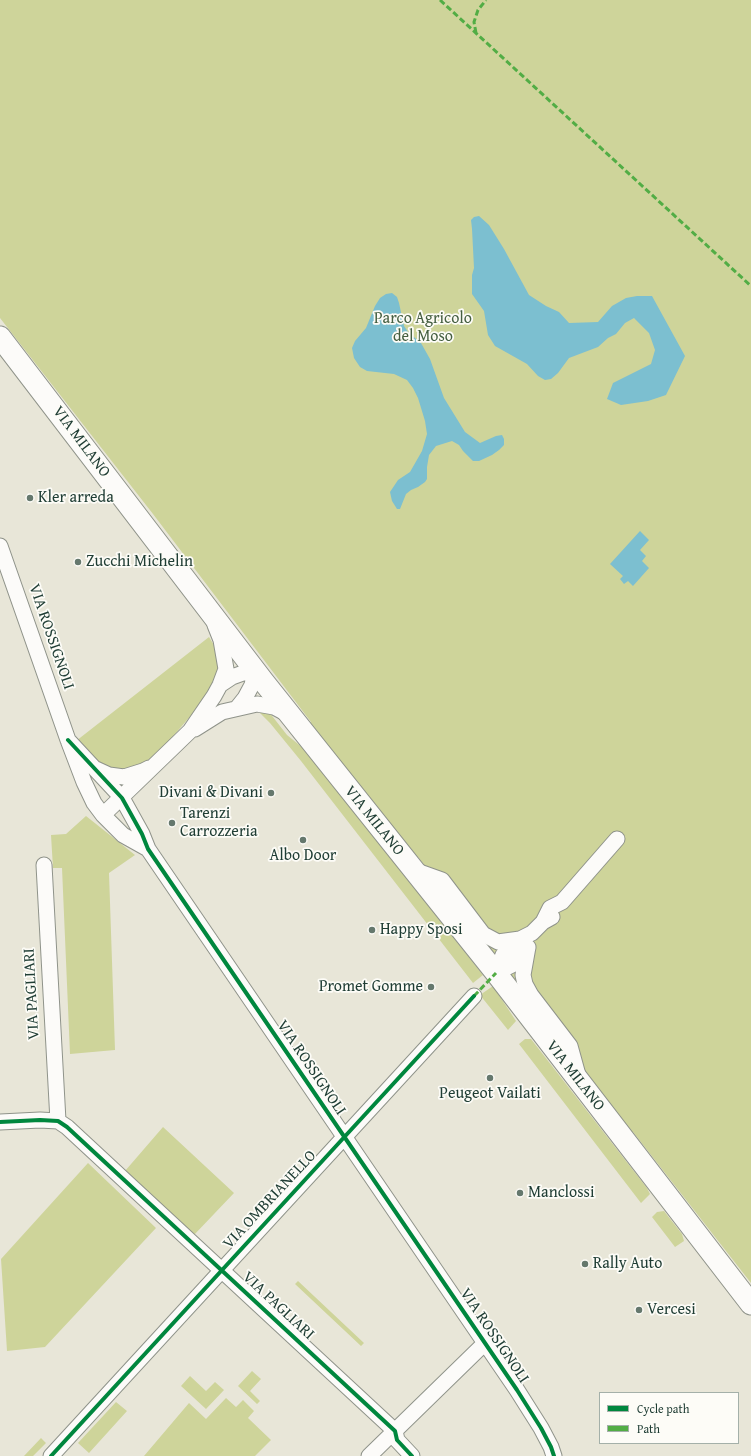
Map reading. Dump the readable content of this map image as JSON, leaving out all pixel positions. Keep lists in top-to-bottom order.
{
  "streets": {
    "main road": ["VIA MILANO"],
    "street": ["VIA ROSSIGNOLI", "VIA PAGLIARI", "VIA OMBRIANELLO"]
  },
  "crossings": [
    ["VIA MILANO", "VIA ROSSIGNOLI"],
    ["VIA ROSSIGNOLI", "VIA OMBRIANELLO"],
    ["VIA PAGLIARI", "VIA OMBRIANELLO"]
  ],
  "parks": ["Parco Agricolo del Moso"],
  "places": [
    "Kler arreda",
    "Zucchi Michelin",
    "Divani & Divani",
    "Tarenzi Carrozzeria",
    "Albo Door",
    "Happy Sposi",
    "Promet Gomme",
    "Peugeot Vailati",
    "Manclossi",
    "Rally Auto",
    "Vercesi"
  ],
  "legend": ["Cycle path", "Path"]
}
